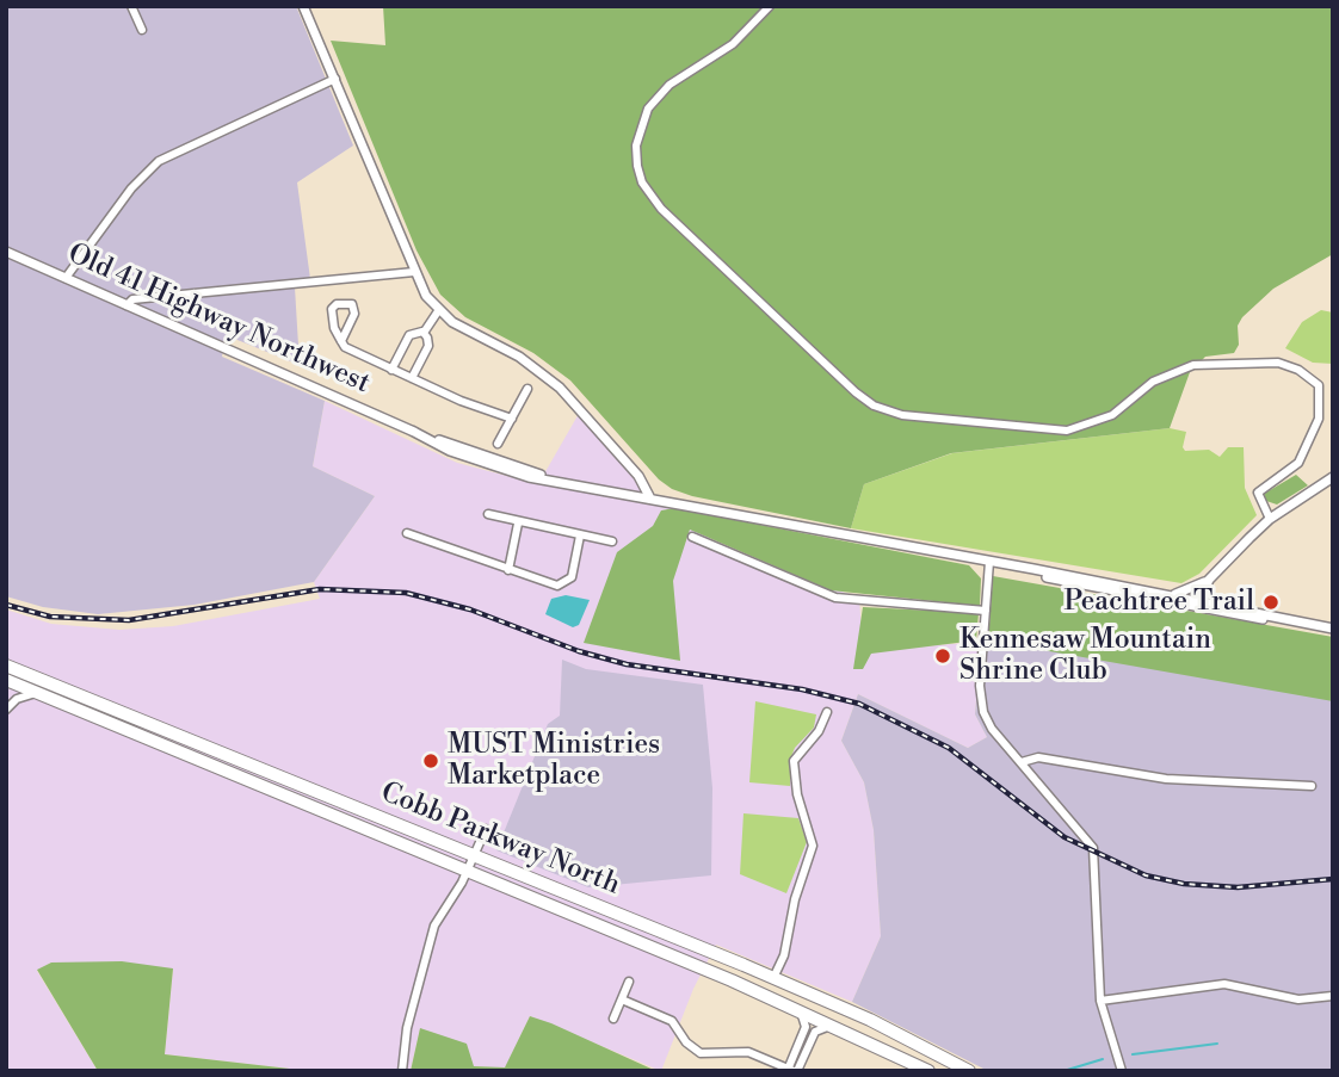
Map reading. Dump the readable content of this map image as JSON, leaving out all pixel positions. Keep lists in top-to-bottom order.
{
  "streets": {
    "main road": ["Cobb Parkway North"],
    "street": ["Old 41 Highway Northwest"]
  },
  "places": ["Peachtree Trail", "Kennesaw Mountain Shrine Club", "MUST Ministries Marketplace"]
}
